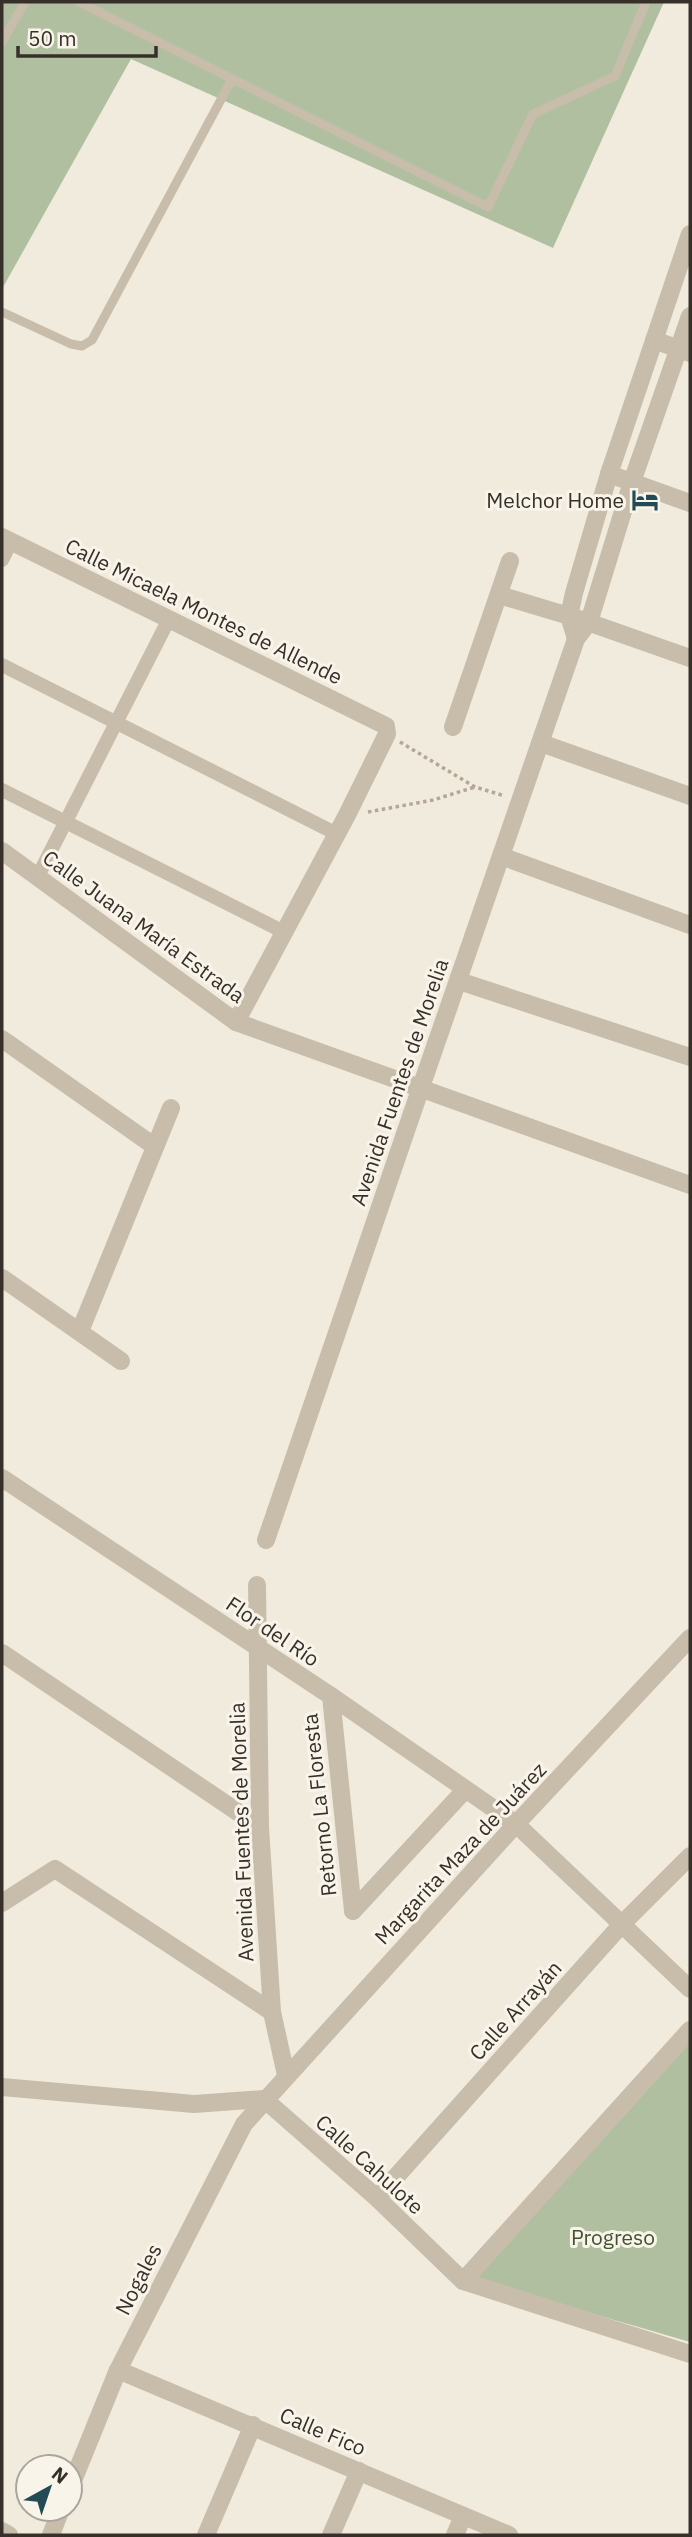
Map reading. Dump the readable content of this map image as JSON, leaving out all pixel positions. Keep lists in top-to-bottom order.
{
  "streets": {
    "street": [
      "Calle Micaela Montes de Allende",
      "Calle Juana María Estrada",
      "Avenida Fuentes de Morelia",
      "Flor del Río",
      "Retorno La Floresta",
      "Margarita Maza de Juárez",
      "Calle Arrayán",
      "Calle Cahulote",
      "Nogales",
      "Calle Fico"
    ]
  },
  "crossings": [
    ["Calle Juana María Estrada", "Avenida Fuentes de Morelia"],
    ["Avenida Fuentes de Morelia", "Flor del Río"],
    ["Avenida Fuentes de Morelia", "Margarita Maza de Juárez"],
    ["Flor del Río", "Retorno La Floresta"],
    ["Flor del Río", "Margarita Maza de Juárez"],
    ["Flor del Río", "Calle Arrayán"],
    ["Margarita Maza de Juárez", "Calle Cahulote"],
    ["Margarita Maza de Juárez", "Nogales"],
    ["Calle Arrayán", "Calle Cahulote"],
    ["Calle Cahulote", "Nogales"],
    ["Nogales", "Calle Fico"]
  ],
  "parks": ["Progreso"],
  "places": {
    "hotel": ["Melchor Home"]
  },
  "scale_bar": "50 m",
  "north": "top right"
}
